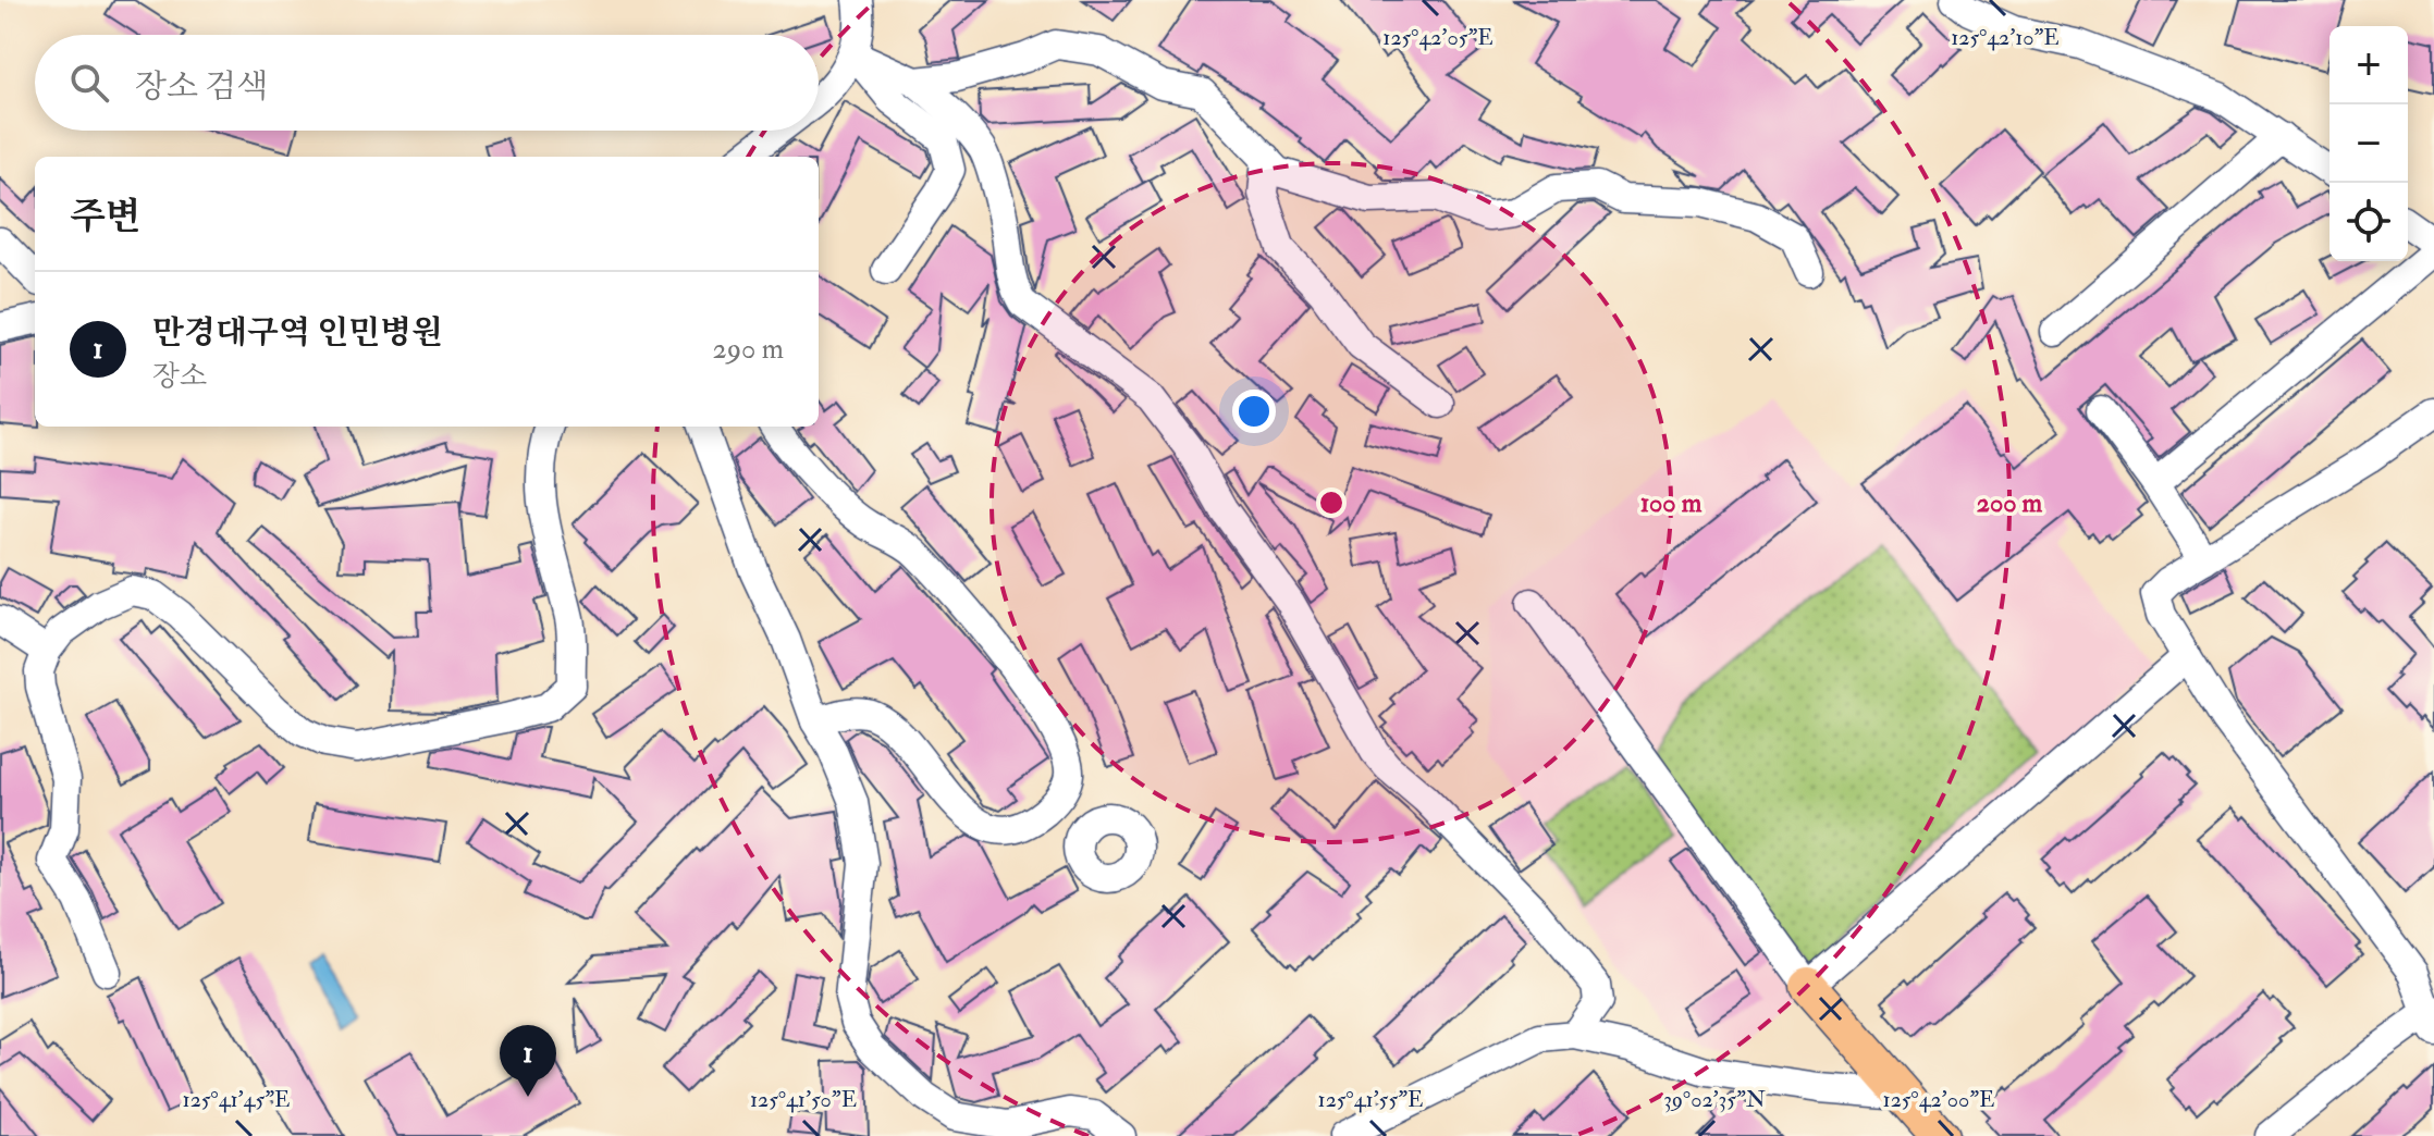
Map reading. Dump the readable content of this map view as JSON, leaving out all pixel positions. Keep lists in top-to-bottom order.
{
  "page": {
    "map_buttons": ["+", "−"],
    "search": "장소 검색",
    "heading": "주변",
    "list": [
      {
        "mark": "1",
        "name": "만경대구역 인민병원",
        "note": "장소",
        "value": "290 m"
      }
    ],
    "pins": "1"
  },
  "coordinates": [
    "125°42'05\"E",
    "125°42'10\"E",
    "125°41'45\"E",
    "125°41'50\"E",
    "125°41'55\"E",
    "125°42'00\"E",
    "39°02'35\"N"
  ],
  "rings": ["100 m", "200 m"]
}
